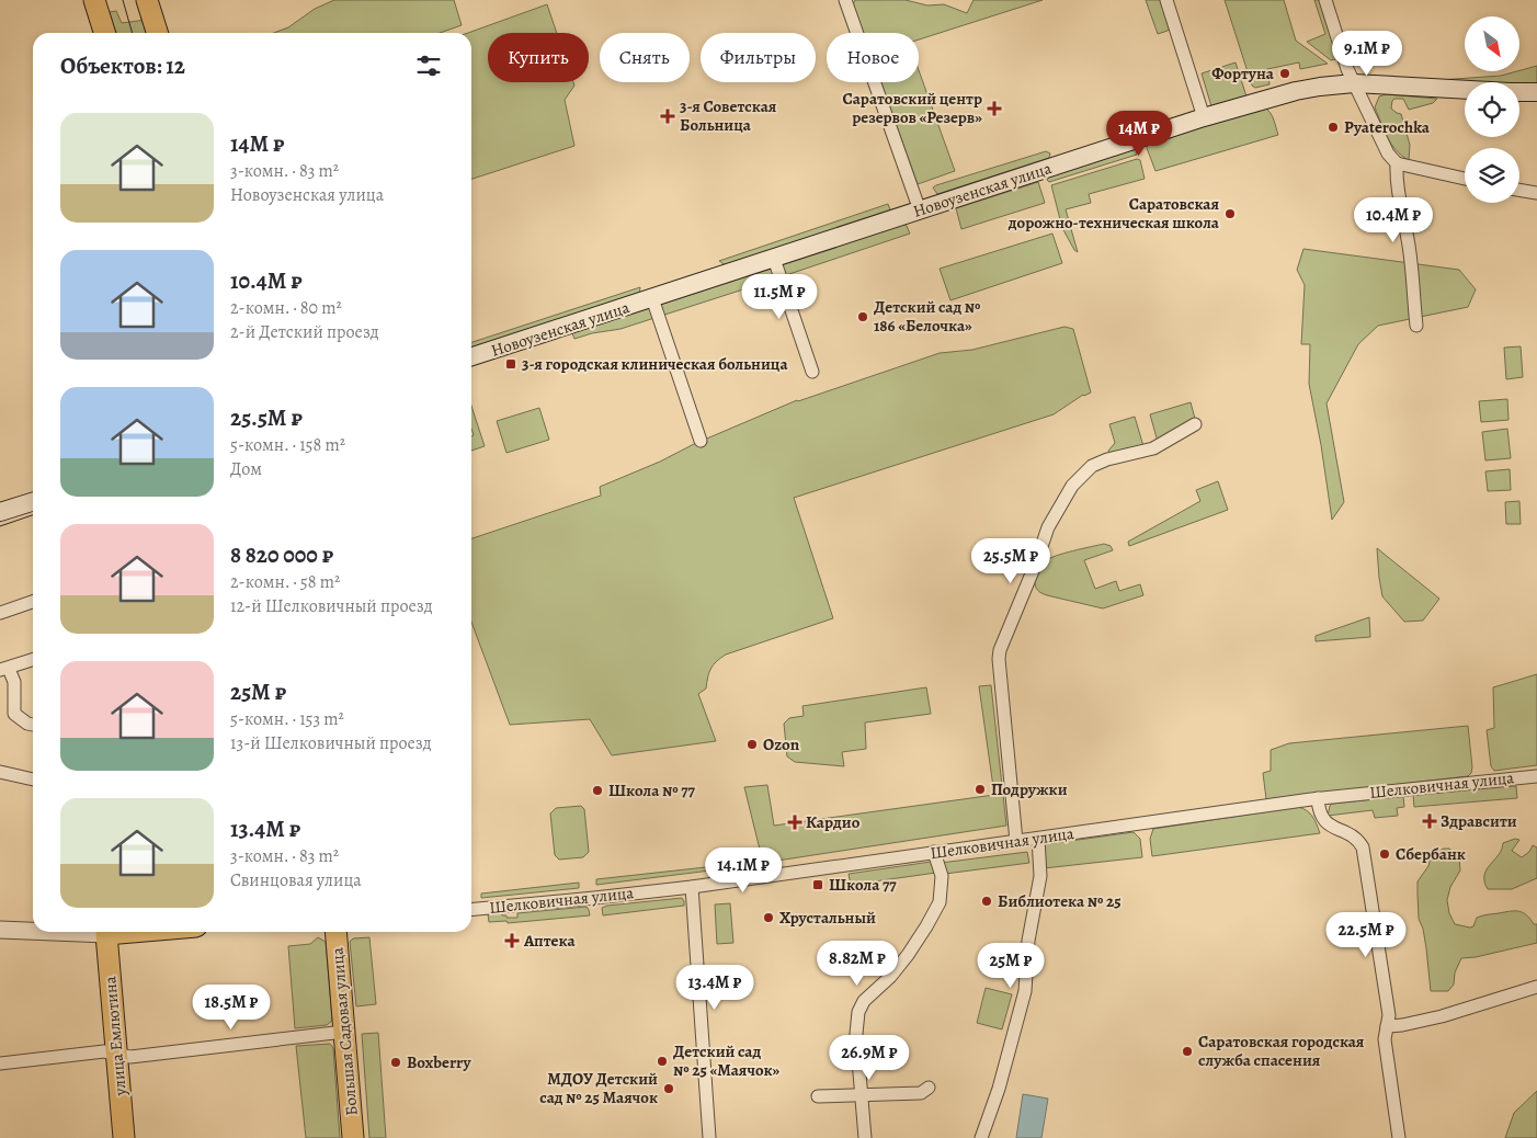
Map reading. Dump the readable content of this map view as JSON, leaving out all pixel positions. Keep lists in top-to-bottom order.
{
  "streets": {
    "main road": ["Новоузенская улица", "Большая Садовая улица", "улица Емлютина"],
    "street": ["Шелковичная улица"]
  },
  "places": {
    "other": [
      "Фортуна",
      "Pyaterochka",
      "Саратовская дорожно-техническая школа",
      "Детский сад № 186 «Белочка»",
      "Ozon",
      "Подружки",
      "Школа № 77",
      "Сбербанк",
      "Библиотека № 25",
      "Хрустальный",
      "Саратовская городская служба спасения",
      "Детский сад № 25 «Маячок»",
      "Boxberry",
      "МДОУ Детский сад № 25 Маячок"
    ],
    "health": [
      "Саратовский центр резервов «Резерв»",
      "3-я Советская Больница",
      "Здравсити",
      "Кардио",
      "Аптека"
    ],
    "transit": ["3-я городская клиническая больница", "Школа 77"]
  },
  "north": "bottom right",
  "page": {
    "price": [
      "9.1M ₽",
      "14M ₽",
      "10.4M ₽",
      "11.5M ₽",
      "25.5M ₽",
      "14.1M ₽",
      "22.5M ₽",
      "8.82M ₽",
      "25M ₽",
      "13.4M ₽",
      "18.5M ₽",
      "26.9M ₽"
    ],
    "chip": [
      "Купить",
      "Снять",
      "Фильтры",
      "Новое"
    ],
    "heading": "Объектов: 12",
    "list": [
      {
        "name": "14M ₽",
        "note": "3-комн. · 83 m² · Новоузенская улица"
      },
      {
        "name": "10.4M ₽",
        "note": "2-комн. · 80 m² · 2-й Детский проезд"
      },
      {
        "name": "25.5M ₽",
        "note": "5-комн. · 158 m² · Дом"
      },
      {
        "name": "8 820 000 ₽",
        "note": "2-комн. · 58 m² · 12-й Шелковичный проезд"
      },
      {
        "name": "25M ₽",
        "note": "5-комн. · 153 m² · 13-й Шелковичный проезд"
      },
      {
        "name": "13.4M ₽",
        "note": "3-комн. · 83 m² · Свинцовая улица"
      }
    ]
  }
}
